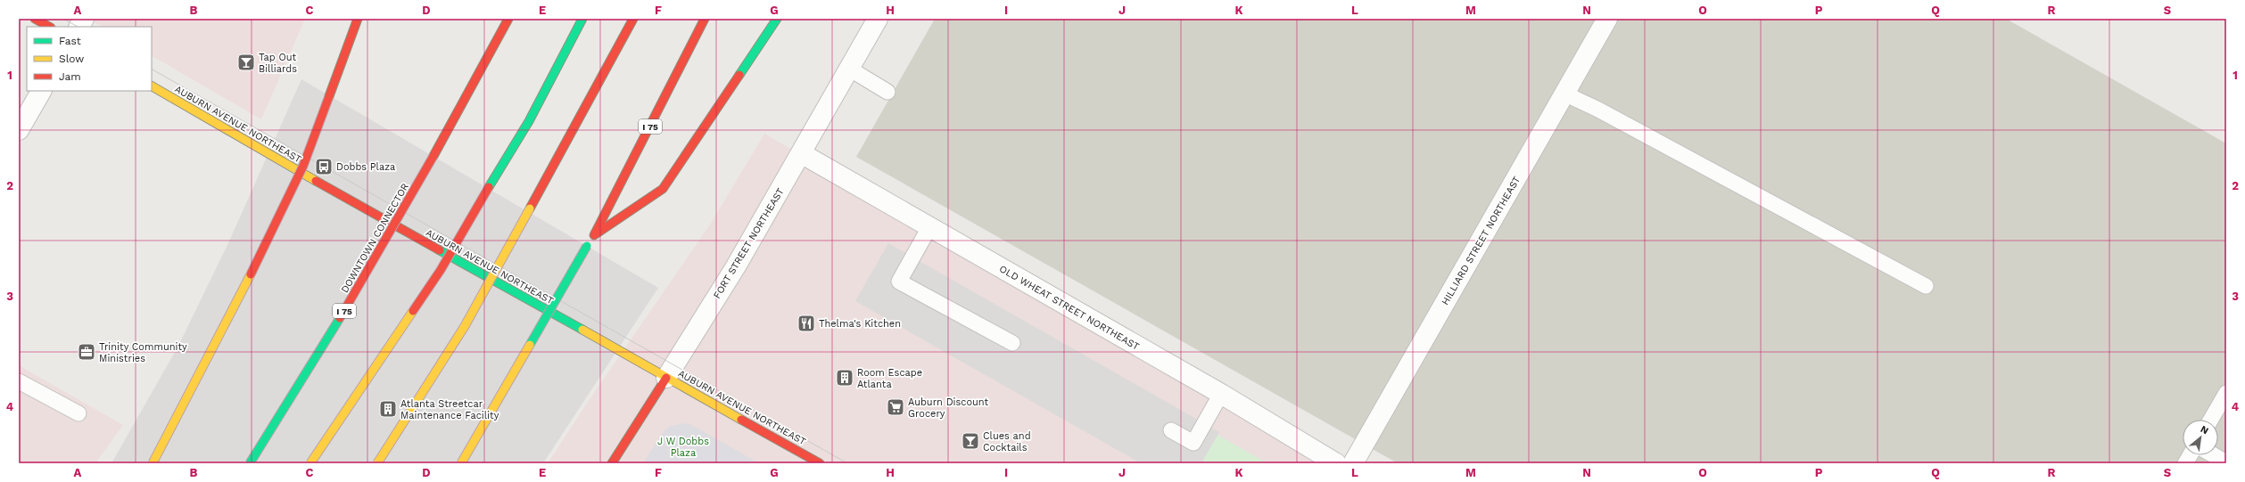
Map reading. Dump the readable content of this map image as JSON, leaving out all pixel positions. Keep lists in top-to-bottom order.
{
  "streets": {
    "main road": [
      "AUBURN AVENUE NORTHEAST",
      "I 75",
      "DOWNTOWN CONNECTOR",
      "FORT STREET NORTHEAST"
    ],
    "street": ["HILLIARD STREET NORTHEAST", "OLD WHEAT STREET NORTHEAST"]
  },
  "crossings": [
    ["AUBURN AVENUE NORTHEAST", "FORT STREET NORTHEAST"],
    ["FORT STREET NORTHEAST", "OLD WHEAT STREET NORTHEAST"]
  ],
  "parks": ["J W Dobbs Plaza"],
  "places": {
    "bar": ["Tap Out Billiards", "Clues and Cocktails"],
    "bus stop": ["Dobbs Plaza"],
    "restaurant": ["Thelma's Kitchen"],
    "office": ["Trinity Community Ministries"],
    "building": ["Room Escape Atlanta", "Atlanta Streetcar Maintenance Facility"],
    "supermarket": ["Auburn Discount Grocery"]
  },
  "legend": ["Fast", "Slow", "Jam"],
  "north": "top right",
  "grid": {
    "columns": [
      "A",
      "B",
      "C",
      "D",
      "E",
      "F",
      "G",
      "H",
      "I",
      "J",
      "K",
      "L",
      "M",
      "N",
      "O",
      "P",
      "Q",
      "R",
      "S"
    ],
    "rows": [
      "1",
      "2",
      "3",
      "4"
    ]
  }
}
